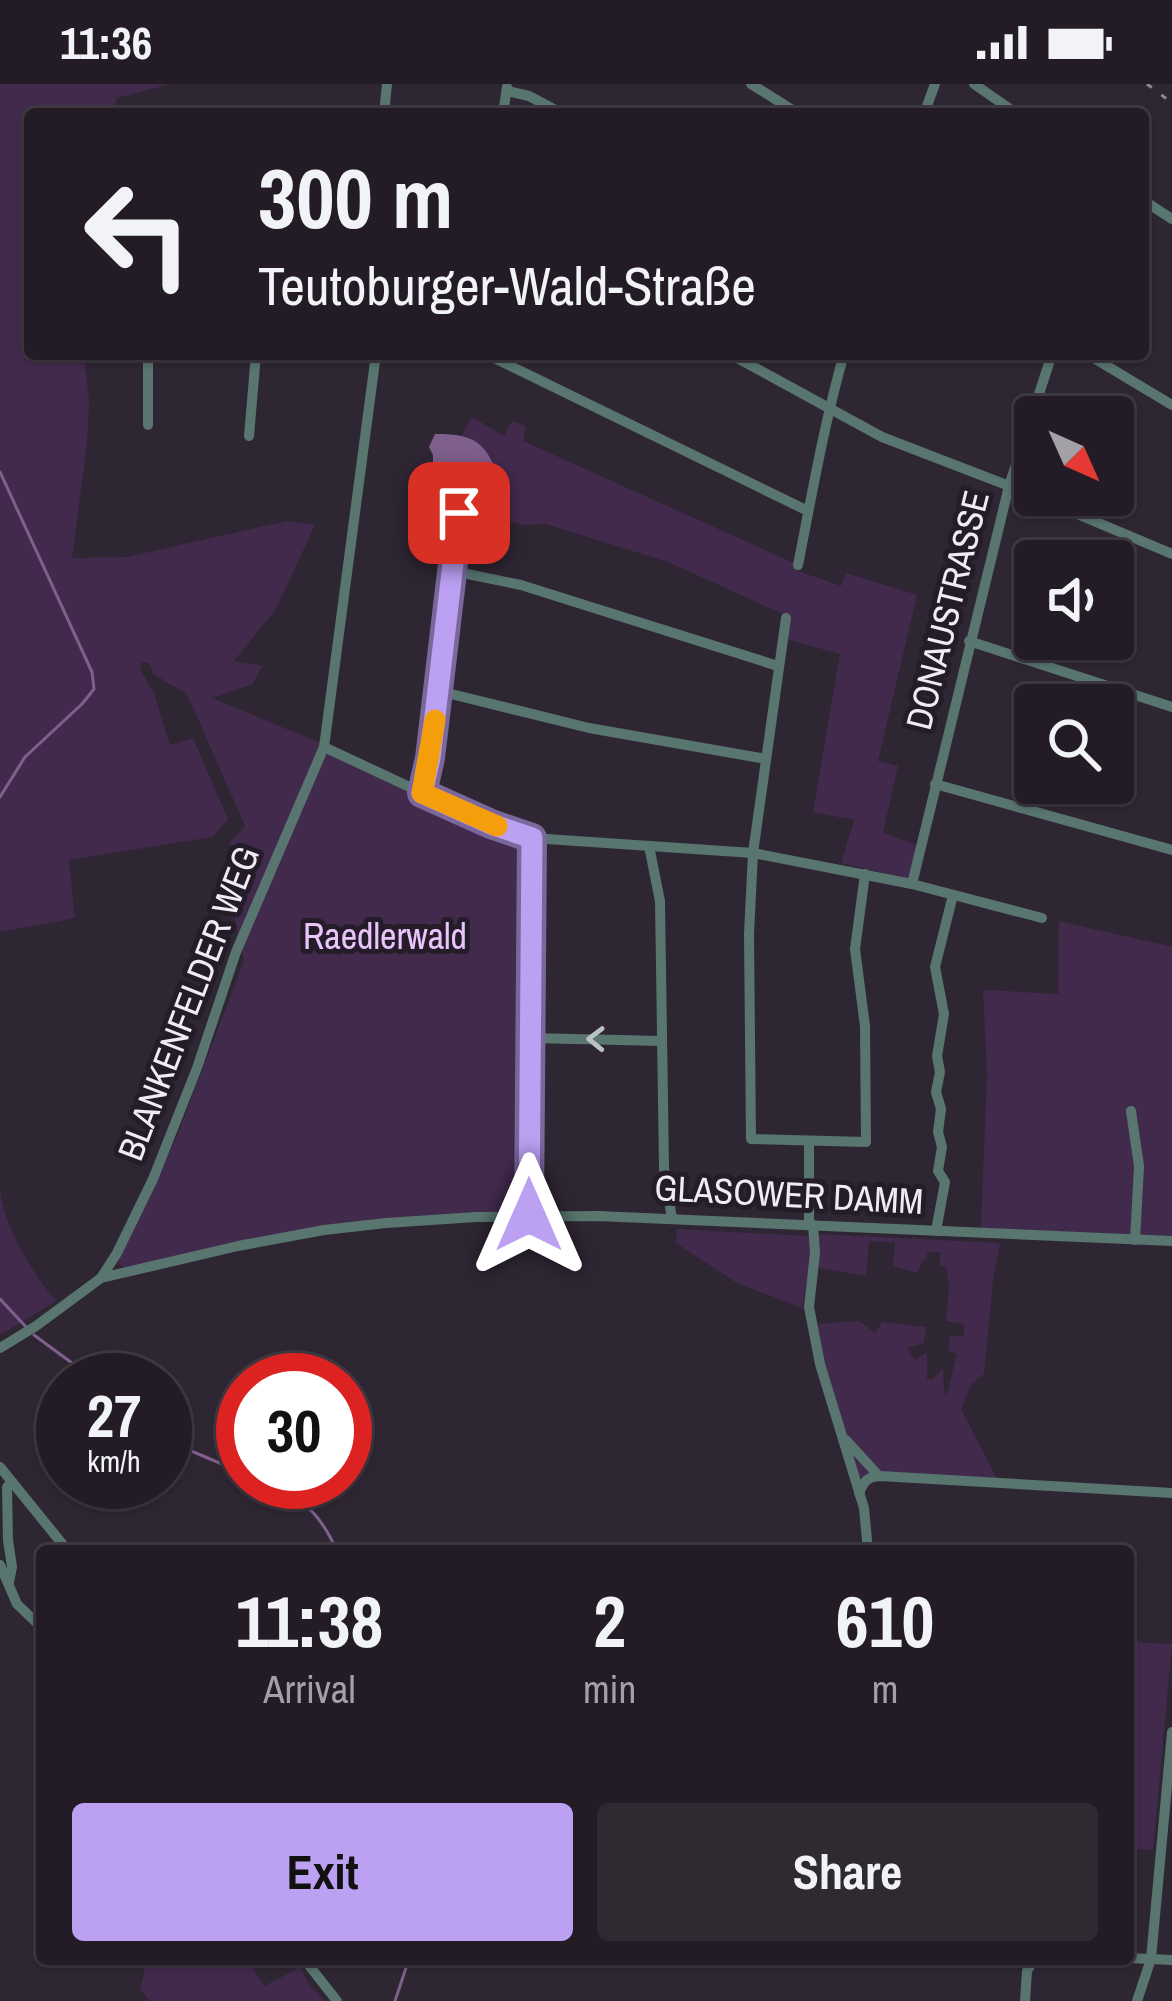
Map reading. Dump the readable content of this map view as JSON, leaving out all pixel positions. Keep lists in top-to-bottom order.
{
  "streets": {
    "street": ["DONAUSTRASSE", "BLANKENFELDER WEG", "GLASOWER DAMM"]
  },
  "crossings": [
    ["BLANKENFELDER WEG", "GLASOWER DAMM"]
  ],
  "parks": ["Raedlerwald"],
  "north": "bottom right",
  "page": {
    "status": "11:36",
    "turn": ["300 m", "Teutoburger-Wald-Straße"],
    "speed": "27 km/h",
    "limit": "30",
    "eta": [
      "11:38",
      "Arrival",
      "2",
      "min",
      "610",
      "m"
    ],
    "buttons": ["Exit", "Share"]
  }
}
